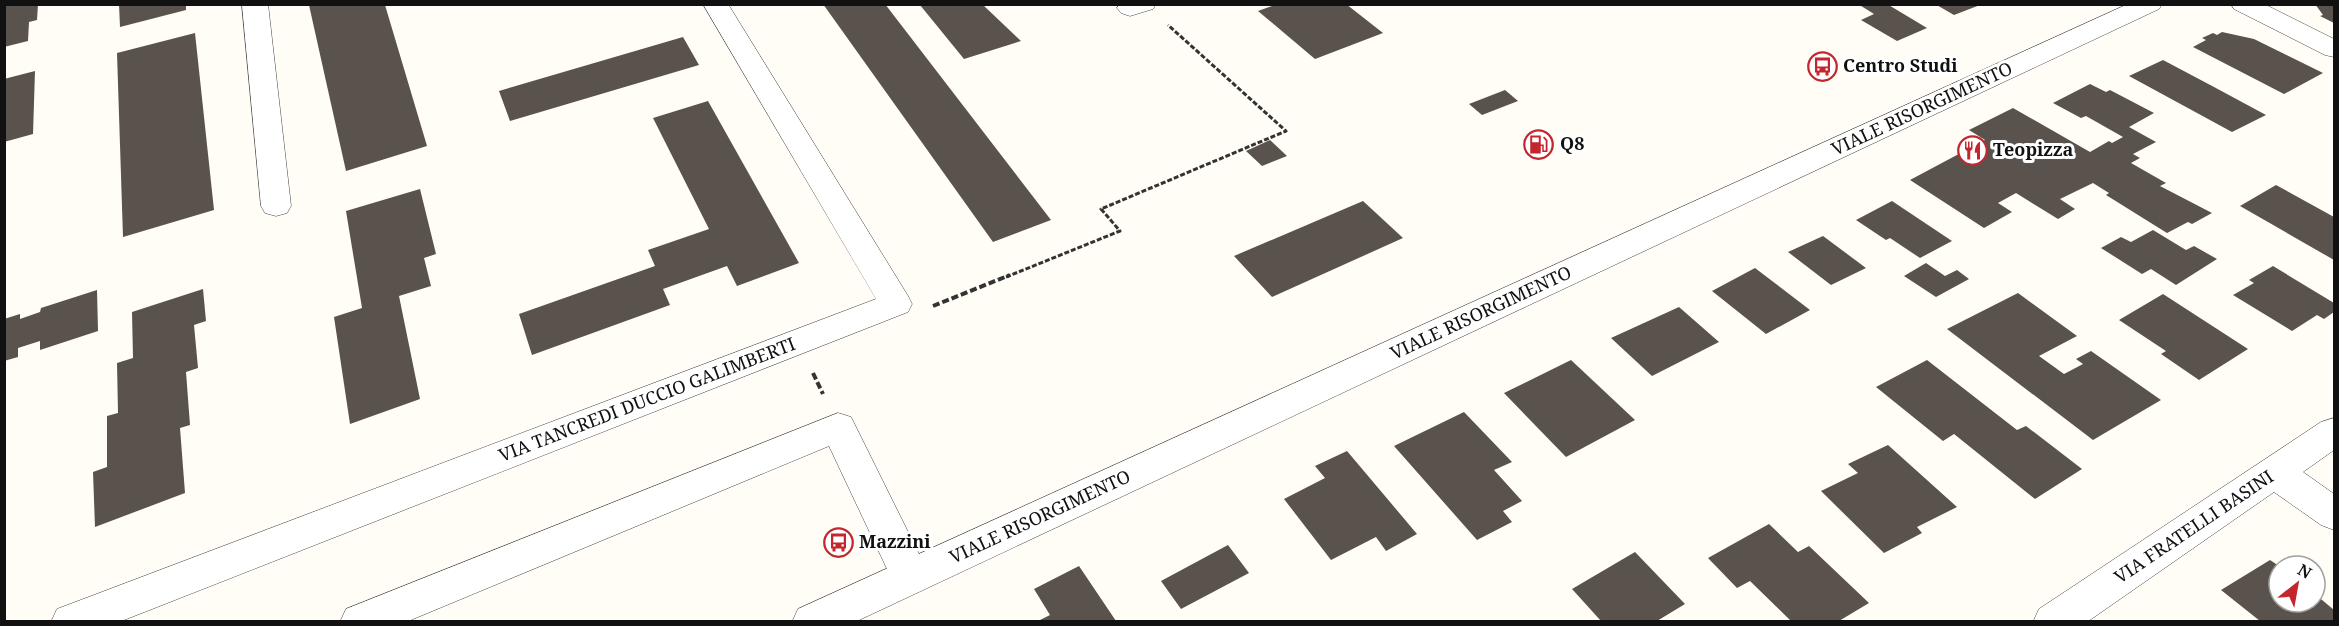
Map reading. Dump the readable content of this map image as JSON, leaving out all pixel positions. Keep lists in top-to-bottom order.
{
  "streets": {
    "street": ["VIALE RISORGIMENTO", "VIA TANCREDI DUCCIO GALIMBERTI", "VIA FRATELLI BASINI"]
  },
  "places": {
    "bus stop": ["Centro Studi", "Mazzini"],
    "fuel station": ["Q8"],
    "restaurant": ["Teopizza"]
  },
  "north": "top right"
}
